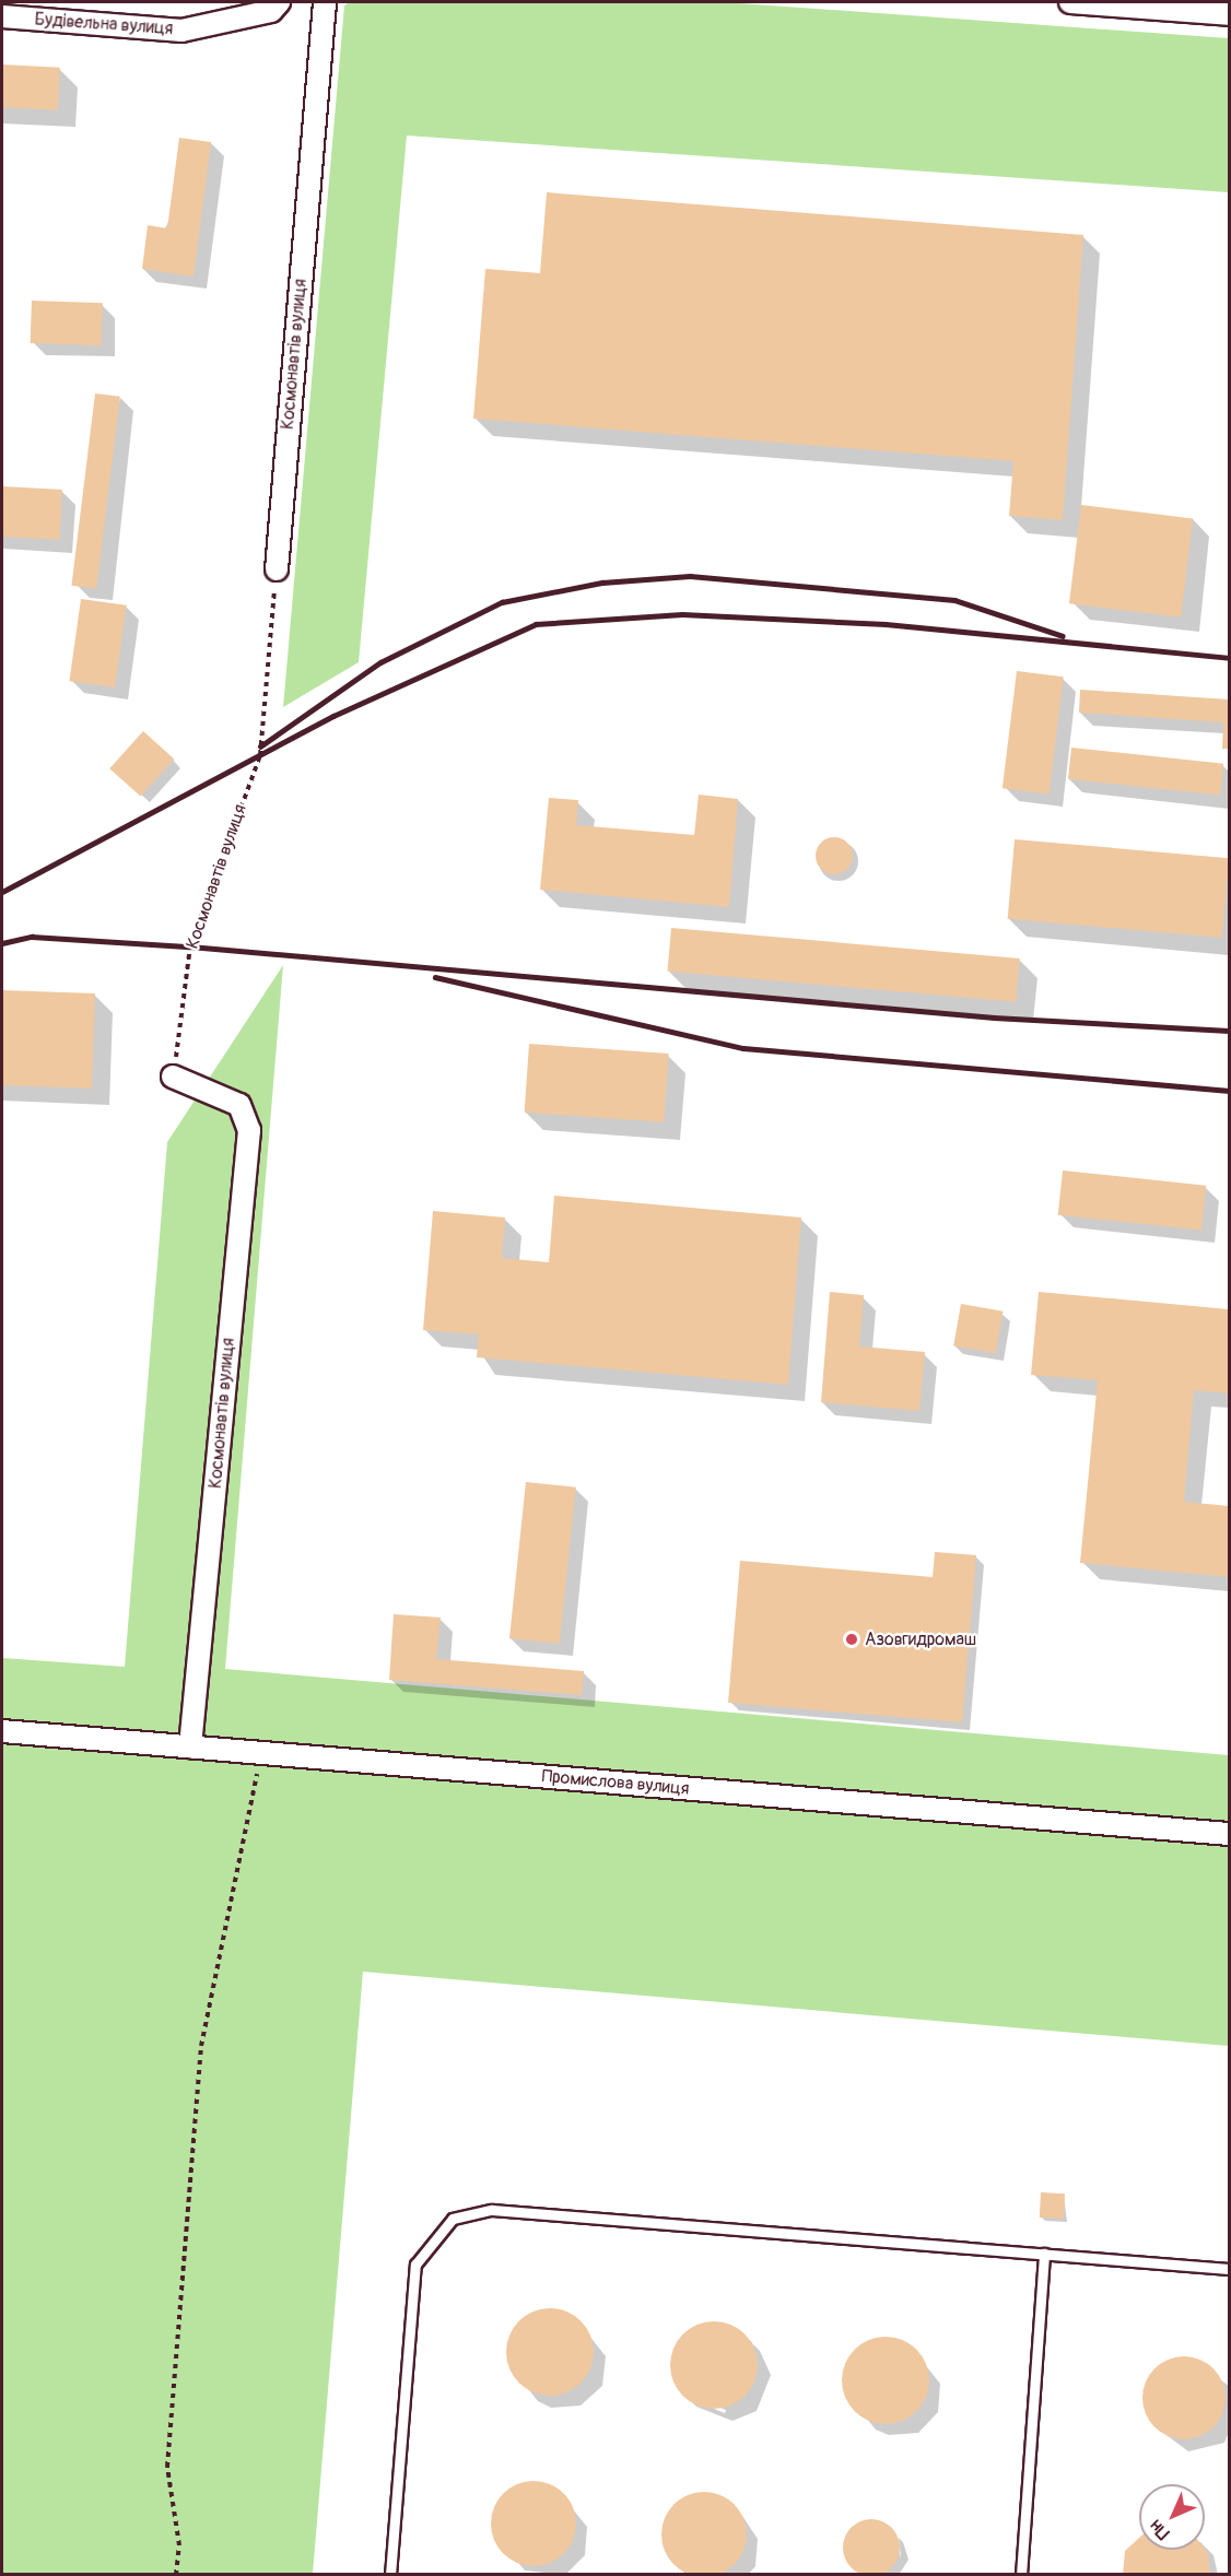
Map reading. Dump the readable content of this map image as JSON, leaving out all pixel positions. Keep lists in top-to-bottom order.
{
  "streets": {
    "street": ["Будівельна вулиця", "Космонавтів вулиця", "Промислова вулиця"]
  },
  "crossings": [
    ["Космонавтів вулиця", "Промислова вулиця"]
  ],
  "places": ["Азовгидромаш"],
  "north": "bottom left"
}
